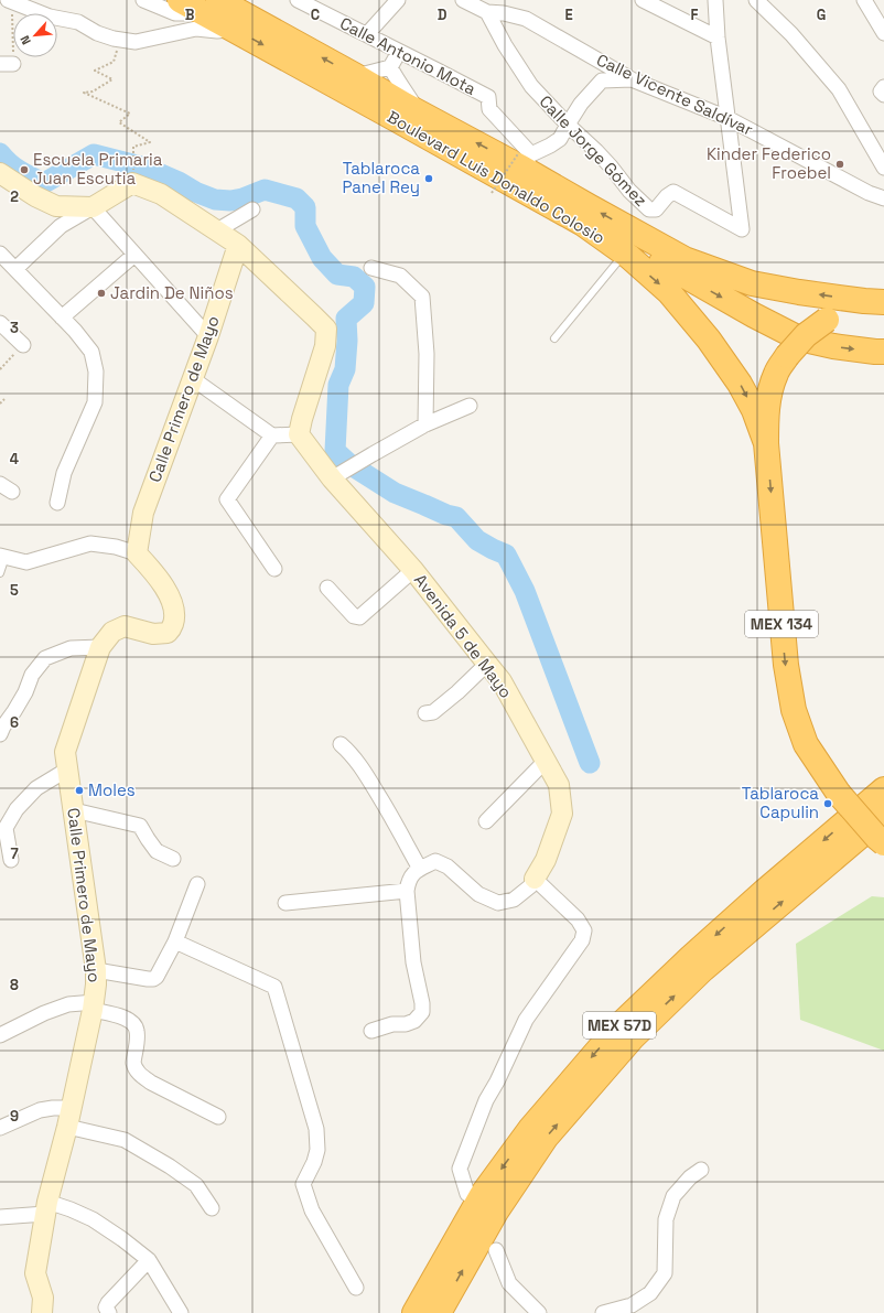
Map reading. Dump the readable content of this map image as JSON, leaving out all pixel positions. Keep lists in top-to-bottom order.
{
  "streets": {
    "highway": ["Boulevard Luis Donaldo Colosio", "MEX 134", "MEX 57D"],
    "street": [
      "Calle Antonio Mota",
      "Calle Vicente Saldívar",
      "Calle Jorge Gómez",
      "Calle Primero de Mayo",
      "Avenida 5 de Mayo"
    ]
  },
  "crossings": [
    ["Calle Antonio Mota", "Boulevard Luis Donaldo Colosio"],
    ["Calle Vicente Saldívar", "Calle Jorge Gómez"],
    ["Boulevard Luis Donaldo Colosio", "MEX 134"]
  ],
  "places": [
    "Kinder Federico Froebel",
    "Escuela Primaria Juan Escutia",
    "Tablaroca Panel Rey",
    "Jardin De Niños",
    "Moles",
    "Tablaroca Capulin"
  ],
  "north": "bottom left",
  "grid": {
    "columns": [
      "B",
      "C",
      "D",
      "E",
      "F",
      "G"
    ],
    "rows": [
      "2",
      "3",
      "4",
      "5",
      "6",
      "7",
      "8",
      "9"
    ]
  }
}
